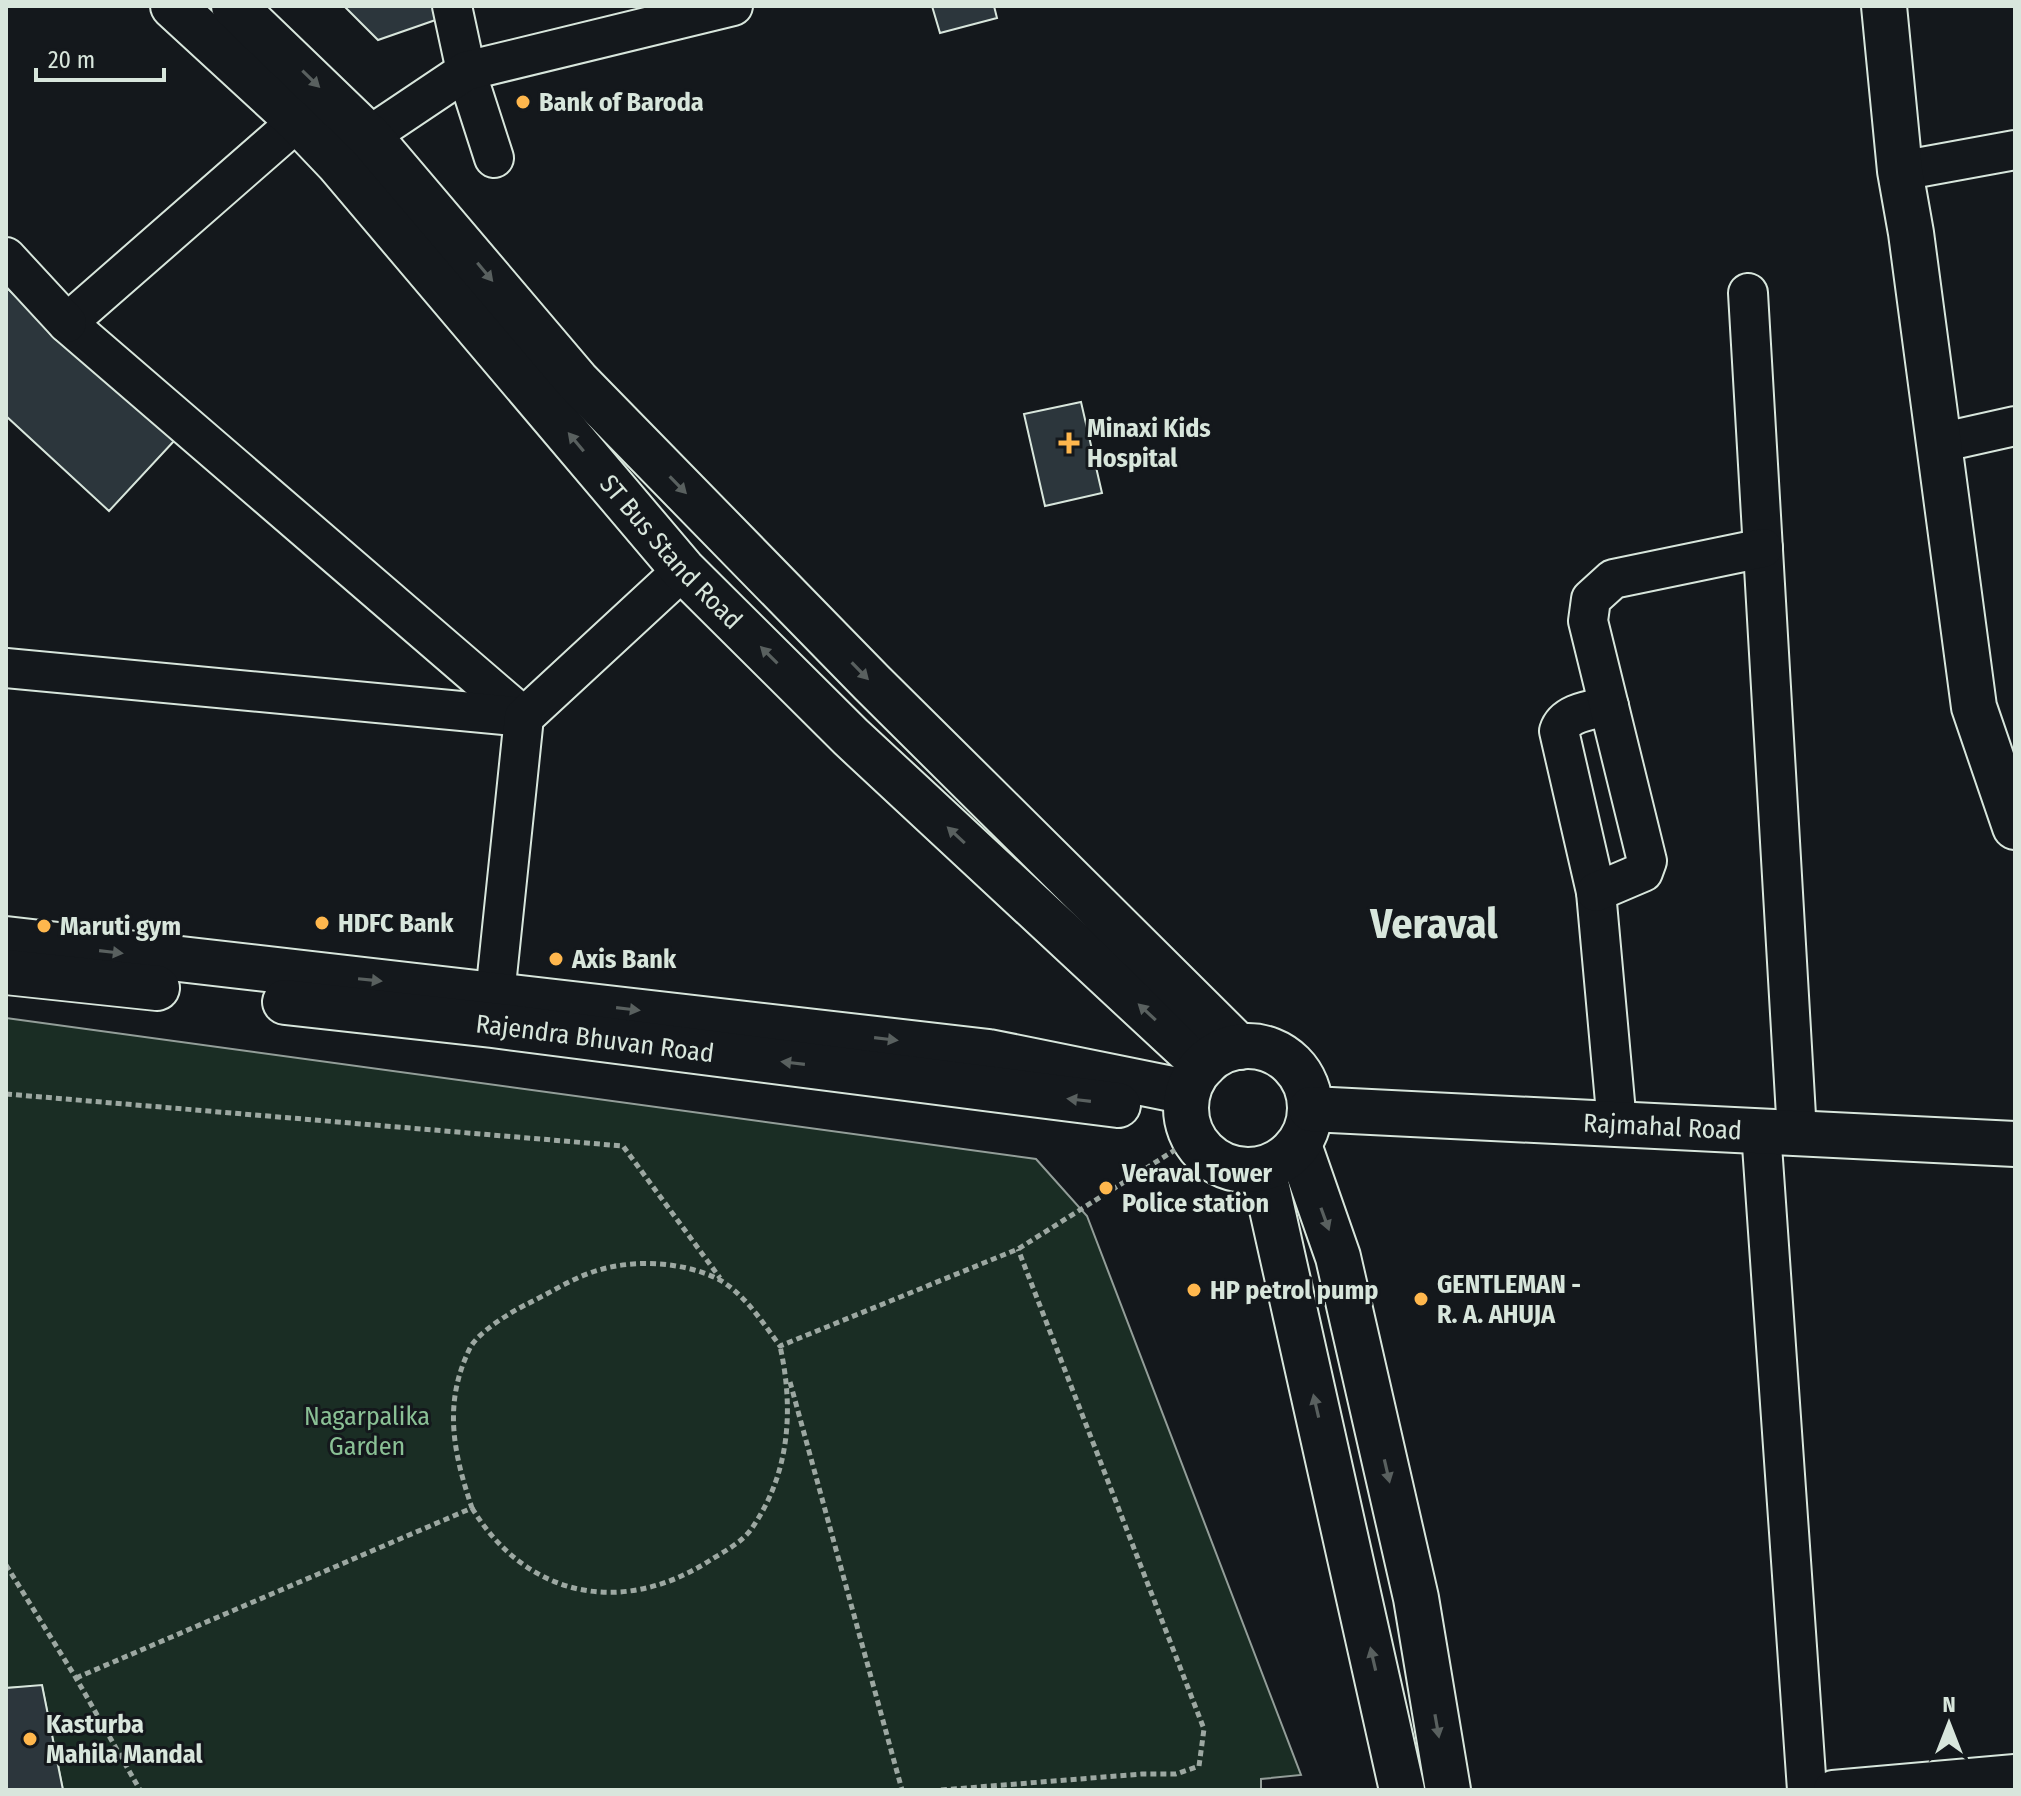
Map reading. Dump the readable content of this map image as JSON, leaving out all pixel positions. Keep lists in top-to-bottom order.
{
  "streets": {
    "main road": ["ST Bus Stand Road", "Rajendra Bhuvan Road", "Rajmahal Road"]
  },
  "crossings": [
    ["ST Bus Stand Road", "Rajendra Bhuvan Road"],
    ["ST Bus Stand Road", "Rajmahal Road"],
    ["Rajendra Bhuvan Road", "Rajmahal Road"]
  ],
  "districts": ["Veraval"],
  "parks": ["Nagarpalika Garden"],
  "places": {
    "other": [
      "Bank of Baroda",
      "HDFC Bank",
      "Maruti gym",
      "Axis Bank",
      "Veraval Tower Police station",
      "HP petrol pump",
      "GENTLEMAN - R. A. AHUJA",
      "Kasturba Mahila Mandal"
    ],
    "health": ["Minaxi Kids Hospital"]
  },
  "scale_bar": "20 m",
  "north": "top"
}
